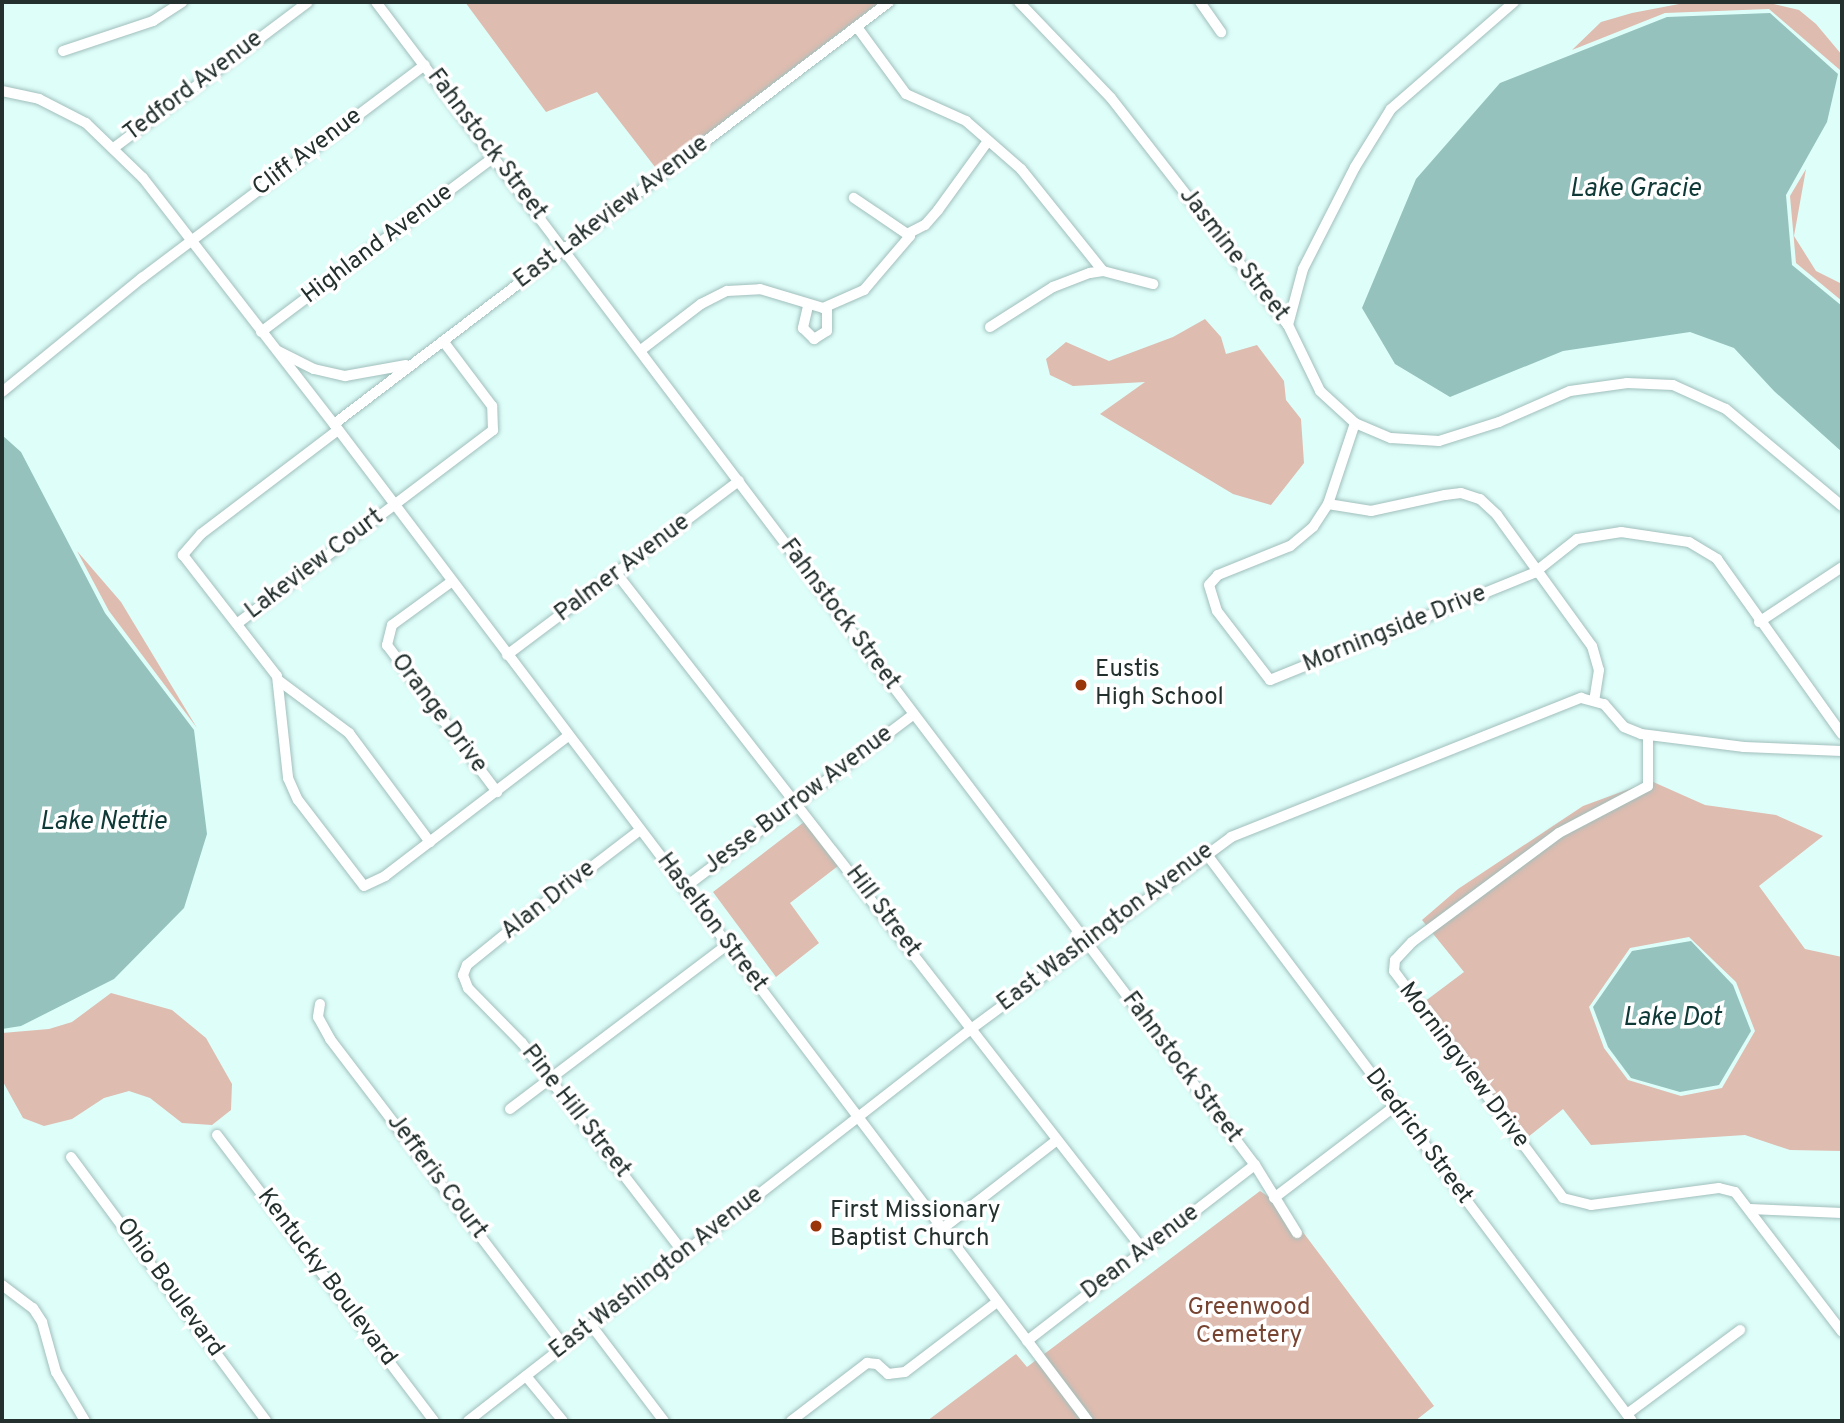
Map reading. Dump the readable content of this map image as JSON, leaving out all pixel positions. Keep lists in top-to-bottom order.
{
  "streets": {
    "street": [
      "Tedford Avenue",
      "Fahnstock Street",
      "Cliff Avenue",
      "East Lakeview Avenue",
      "Highland Avenue",
      "Jasmine Street",
      "Lakeview Court",
      "Palmer Avenue",
      "Morningside Drive",
      "Orange Drive",
      "Jesse Burrow Avenue",
      "Alan Drive",
      "Hill Street",
      "Haselton Street",
      "East Washington Avenue",
      "Morningview Drive",
      "Pine Hill Street",
      "Diedrich Street",
      "Jefferis Court",
      "Dean Avenue",
      "Kentucky Boulevard",
      "Ohio Boulevard"
    ]
  },
  "crossings": [
    ["Tedford Avenue", "Haselton Street"],
    ["Fahnstock Street", "Cliff Avenue"],
    ["Fahnstock Street", "East Lakeview Avenue"],
    ["Fahnstock Street", "Highland Avenue"],
    ["Fahnstock Street", "Palmer Avenue"],
    ["Fahnstock Street", "Jesse Burrow Avenue"],
    ["Fahnstock Street", "East Washington Avenue"],
    ["Fahnstock Street", "Dean Avenue"],
    ["Cliff Avenue", "Haselton Street"],
    ["East Lakeview Avenue", "Lakeview Court"],
    ["East Lakeview Avenue", "Haselton Street"],
    ["Highland Avenue", "Haselton Street"],
    ["Lakeview Court", "Haselton Street"],
    ["Palmer Avenue", "Hill Street"],
    ["Palmer Avenue", "Haselton Street"],
    ["Orange Drive", "Haselton Street"],
    ["Jesse Burrow Avenue", "Hill Street"],
    ["Jesse Burrow Avenue", "Haselton Street"],
    ["Alan Drive", "Haselton Street"],
    ["Alan Drive", "Pine Hill Street"],
    ["Hill Street", "East Washington Avenue"],
    ["Hill Street", "Dean Avenue"],
    ["Haselton Street", "East Washington Avenue"],
    ["Haselton Street", "Dean Avenue"],
    ["East Washington Avenue", "Pine Hill Street"],
    ["East Washington Avenue", "Diedrich Street"],
    ["East Washington Avenue", "Jefferis Court"]
  ],
  "water": ["Lake Gracie", "Lake Nettie", "Lake Dot"],
  "parks": ["Greenwood Cemetery"],
  "places": ["Eustis High School", "First Missionary Baptist Church"]
}
